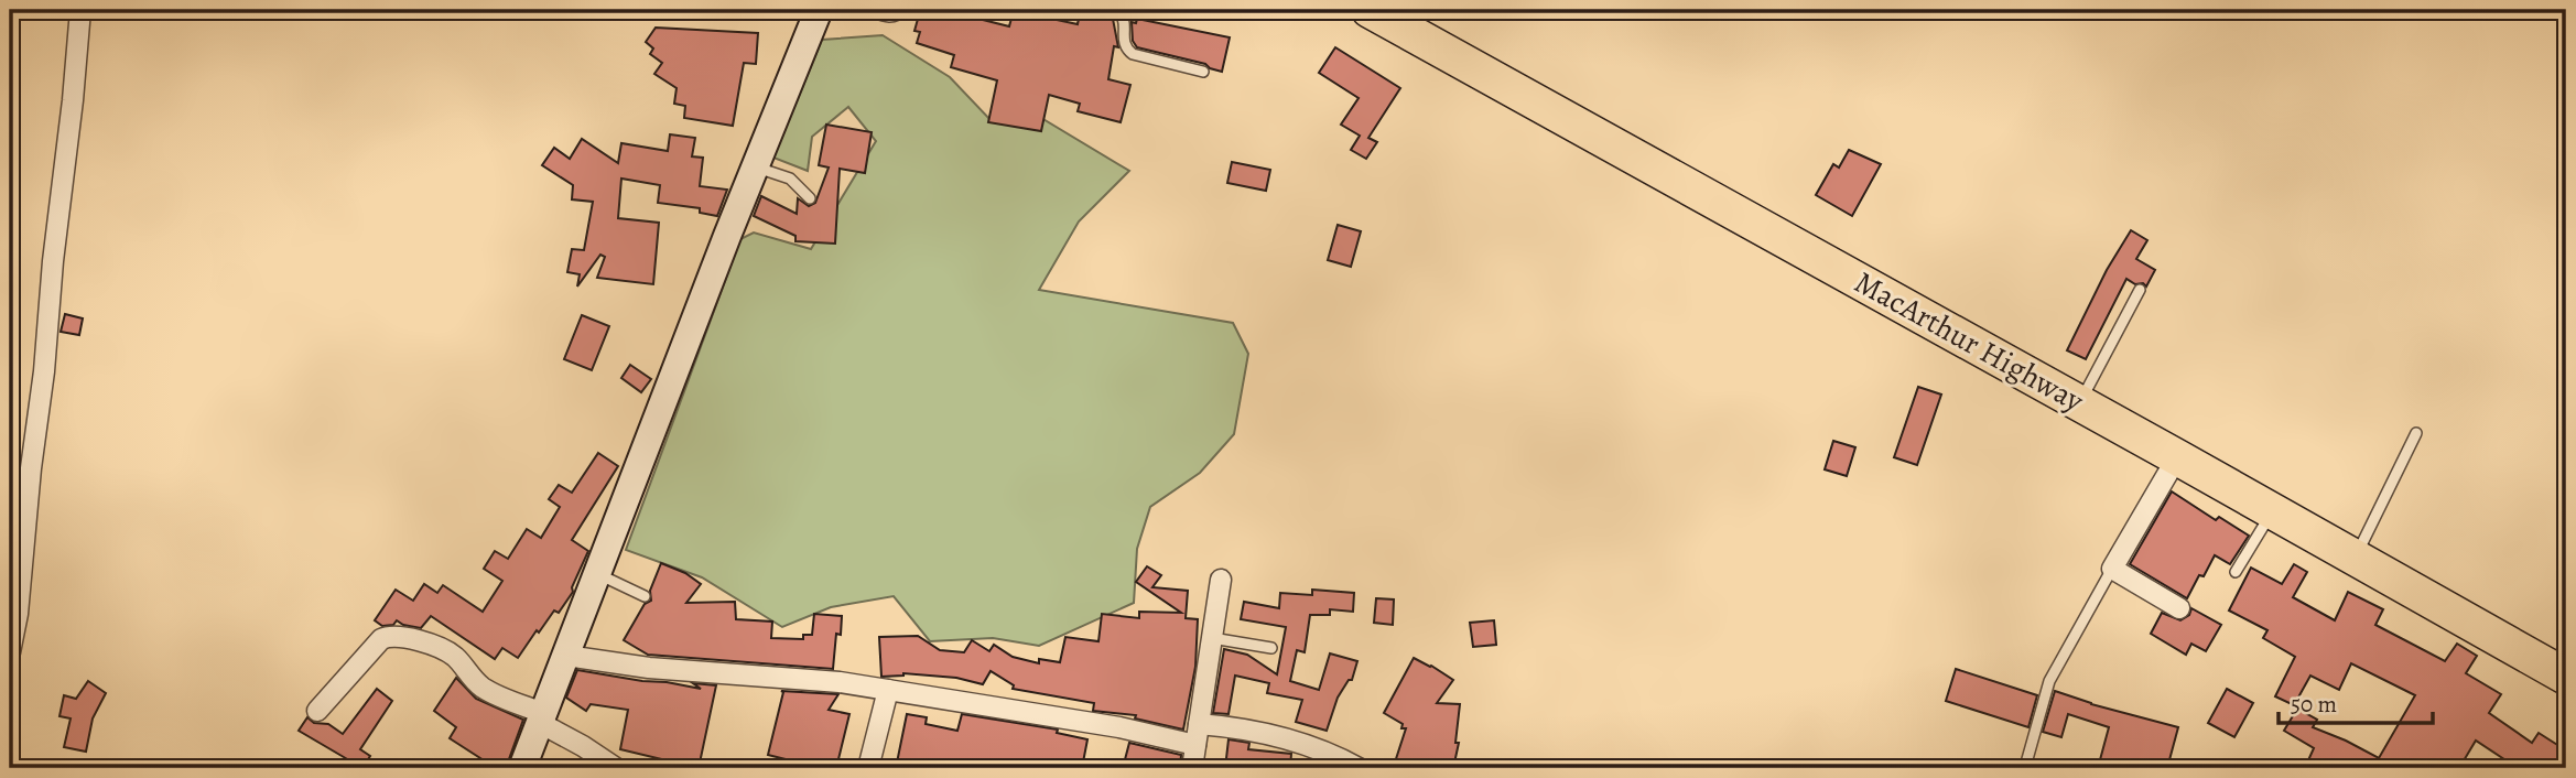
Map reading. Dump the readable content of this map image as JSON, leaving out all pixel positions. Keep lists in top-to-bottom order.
{
  "streets": {
    "highway": ["MacArthur Highway"]
  },
  "scale_bar": "50 m"
}
